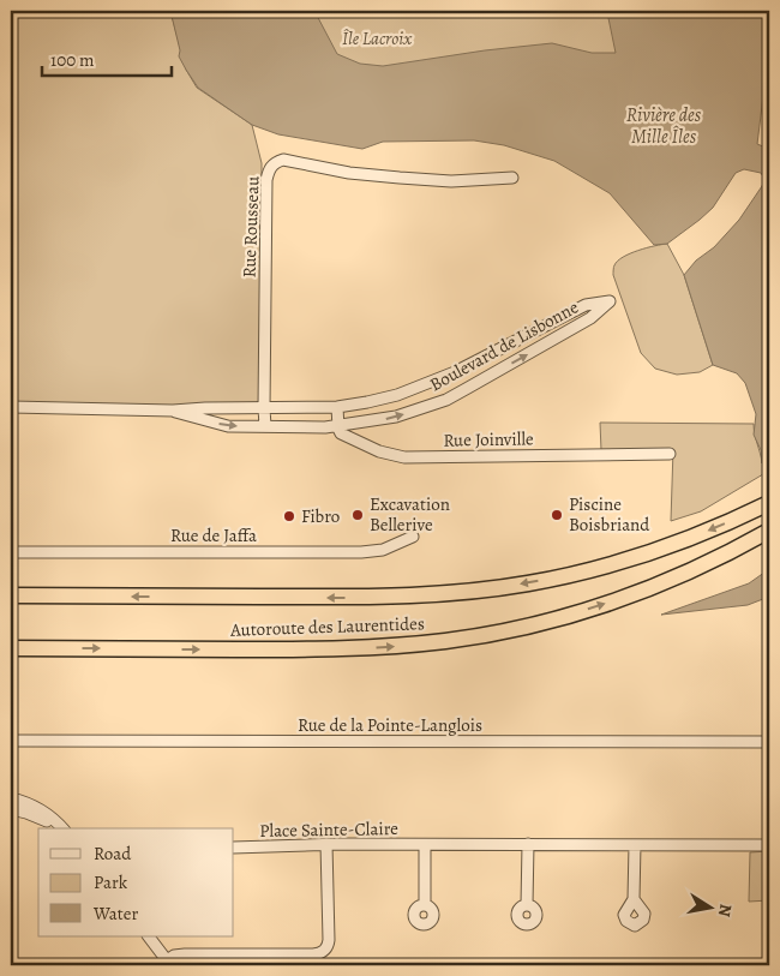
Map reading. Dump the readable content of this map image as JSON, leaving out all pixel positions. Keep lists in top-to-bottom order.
{
  "streets": {
    "highway": ["Autoroute des Laurentides"],
    "street": [
      "Rue Rousseau",
      "Boulevard de Lisbonne",
      "Rue Joinville",
      "Rue de Jaffa",
      "Rue de la Pointe-Langlois",
      "Place Sainte-Claire"
    ]
  },
  "crossings": [
    ["Rue Rousseau", "Boulevard de Lisbonne"],
    ["Boulevard de Lisbonne", "Rue Joinville"]
  ],
  "water": ["Rivière des Mille Îles"],
  "parks": ["Île Lacroix"],
  "places": ["Excavation Bellerive", "Piscine Boisbriand", "Fibro"],
  "legend": ["Road", "Park", "Water"],
  "scale_bar": "100 m",
  "north": "right"
}
